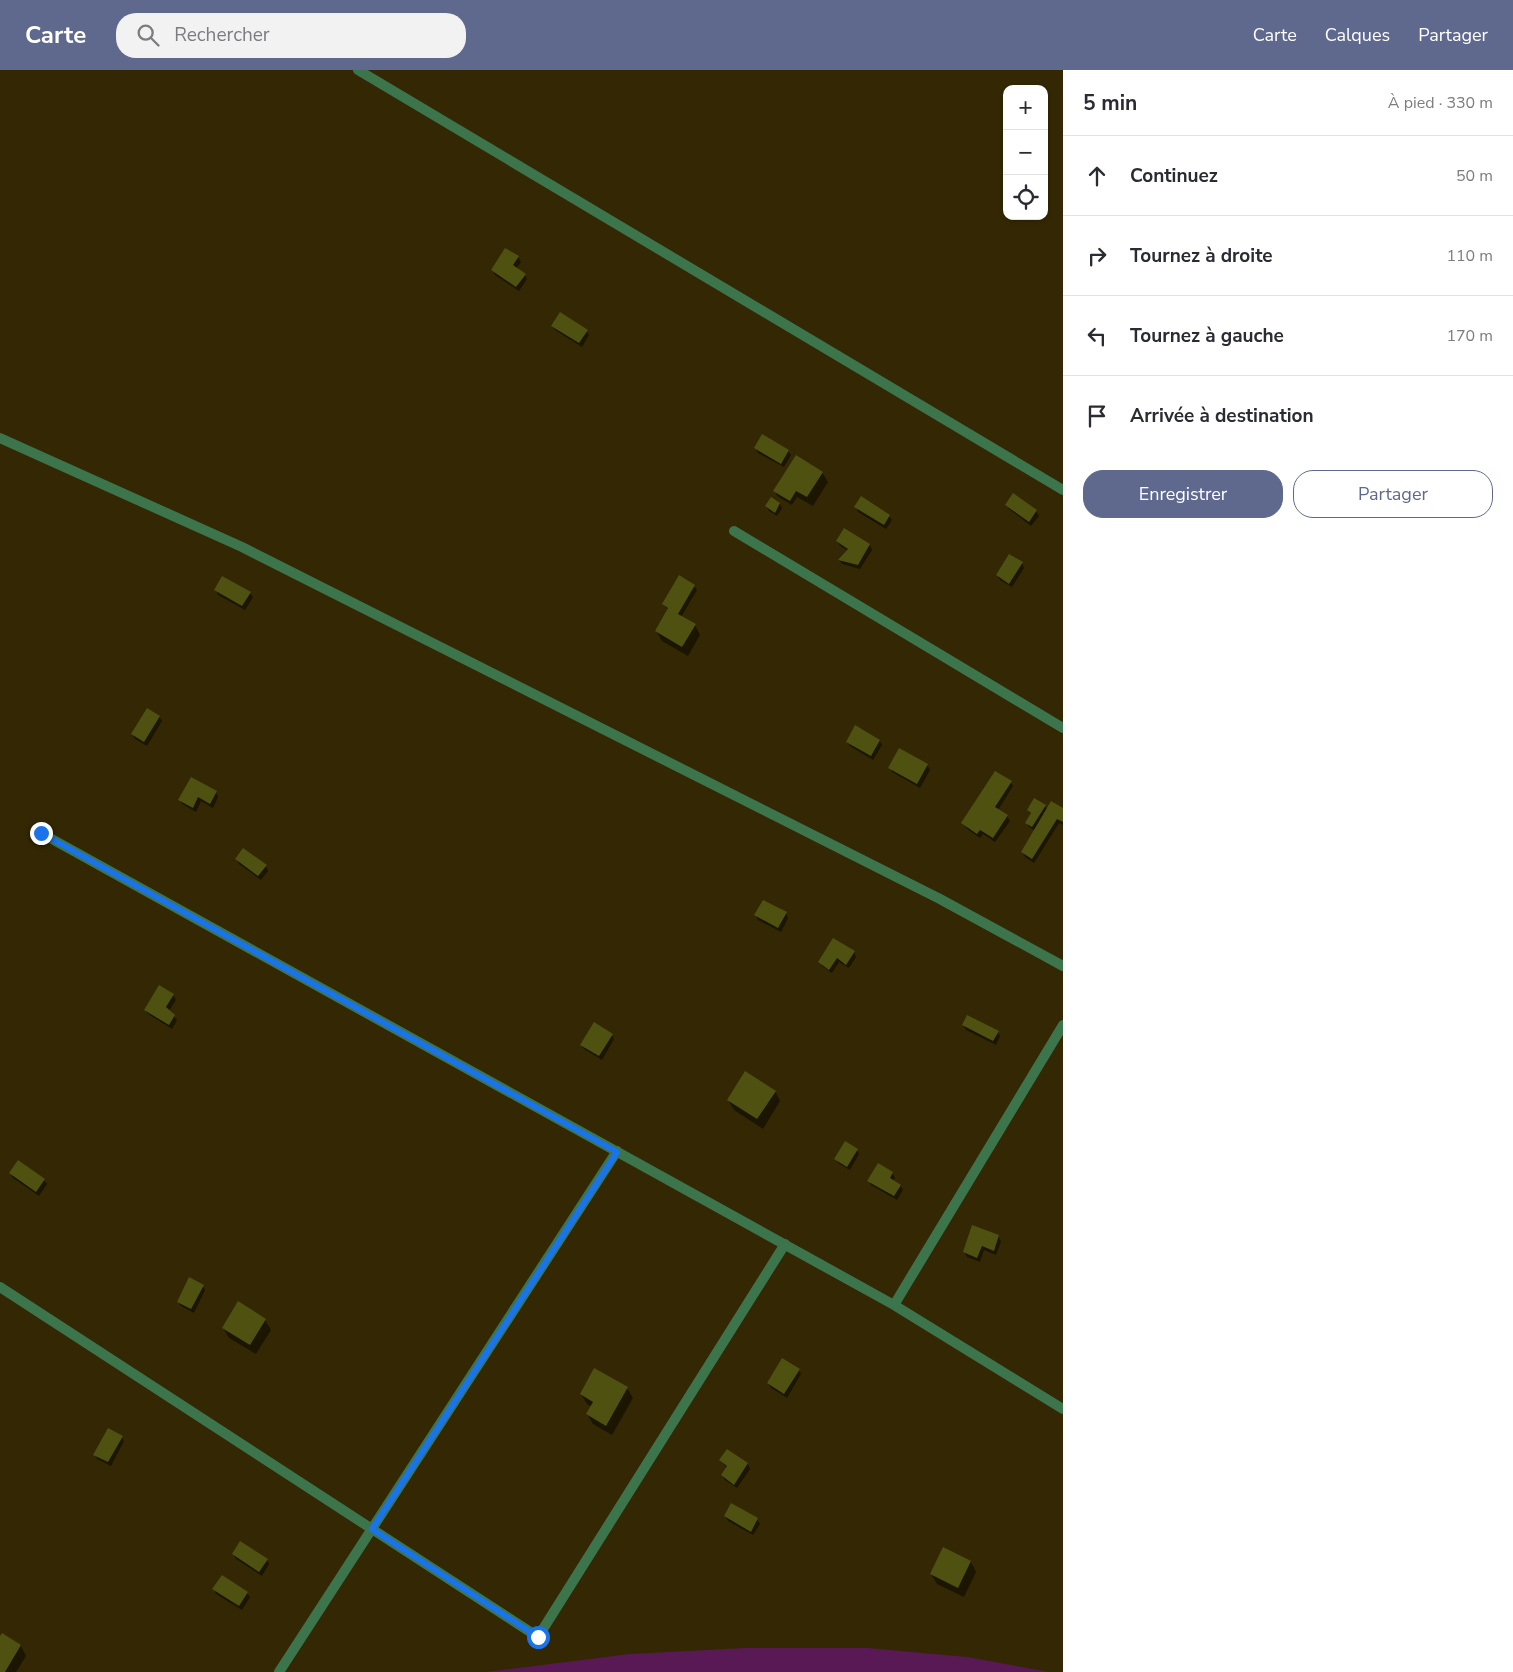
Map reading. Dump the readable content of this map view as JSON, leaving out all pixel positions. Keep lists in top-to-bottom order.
{
  "page": {
    "header": "Carte",
    "search": "Rechercher",
    "nav": ["Carte", "Calques", "Partager"],
    "heading": ["5 min", "À pied · 330 m"],
    "map_buttons": ["+", "−"],
    "list": [
      ["Continuez", "50 m"],
      ["Tournez à droite", "110 m"],
      ["Tournez à gauche", "170 m"],
      "Arrivée à destination"
    ],
    "buttons": ["Enregistrer", "Partager"]
  }
}
